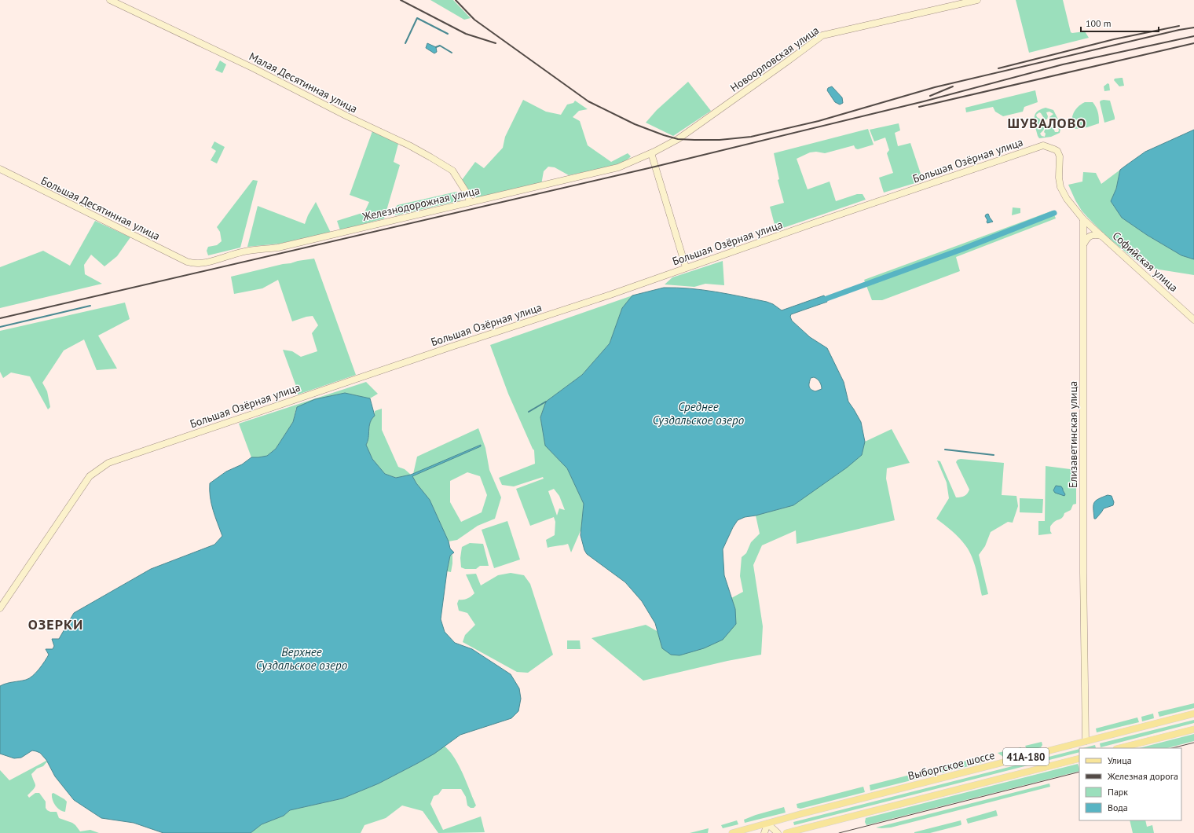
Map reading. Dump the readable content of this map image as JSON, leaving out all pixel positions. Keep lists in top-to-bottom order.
{
  "streets": {
    "main road": ["41А-180", "Выборгское шоссе"],
    "street": [
      "Новоорловская улица",
      "Малая Десятинная улица",
      "Большая Озёрная улица",
      "Железнодорожная улица",
      "Большая Десятинная улица",
      "Софийская улица",
      "Елизаветинская улица"
    ]
  },
  "crossings": [
    ["Новоорловская улица", "Железнодорожная улица"],
    ["Малая Десятинная улица", "Железнодорожная улица"],
    ["Большая Озёрная улица", "Софийская улица"],
    ["Большая Озёрная улица", "Елизаветинская улица"],
    ["Железнодорожная улица", "Большая Десятинная улица"],
    ["Софийская улица", "Елизаветинская улица"],
    ["Елизаветинская улица", "Выборгское шоссе"]
  ],
  "districts": ["ШУВАЛОВО", "ОЗЕРКИ"],
  "water": ["Среднее Суздальское озеро", "Верхнее Суздальское озеро"],
  "legend": [
    "Улица",
    "Железная дорога",
    "Парк",
    "Вода"
  ],
  "scale_bar": "100 m"
}
